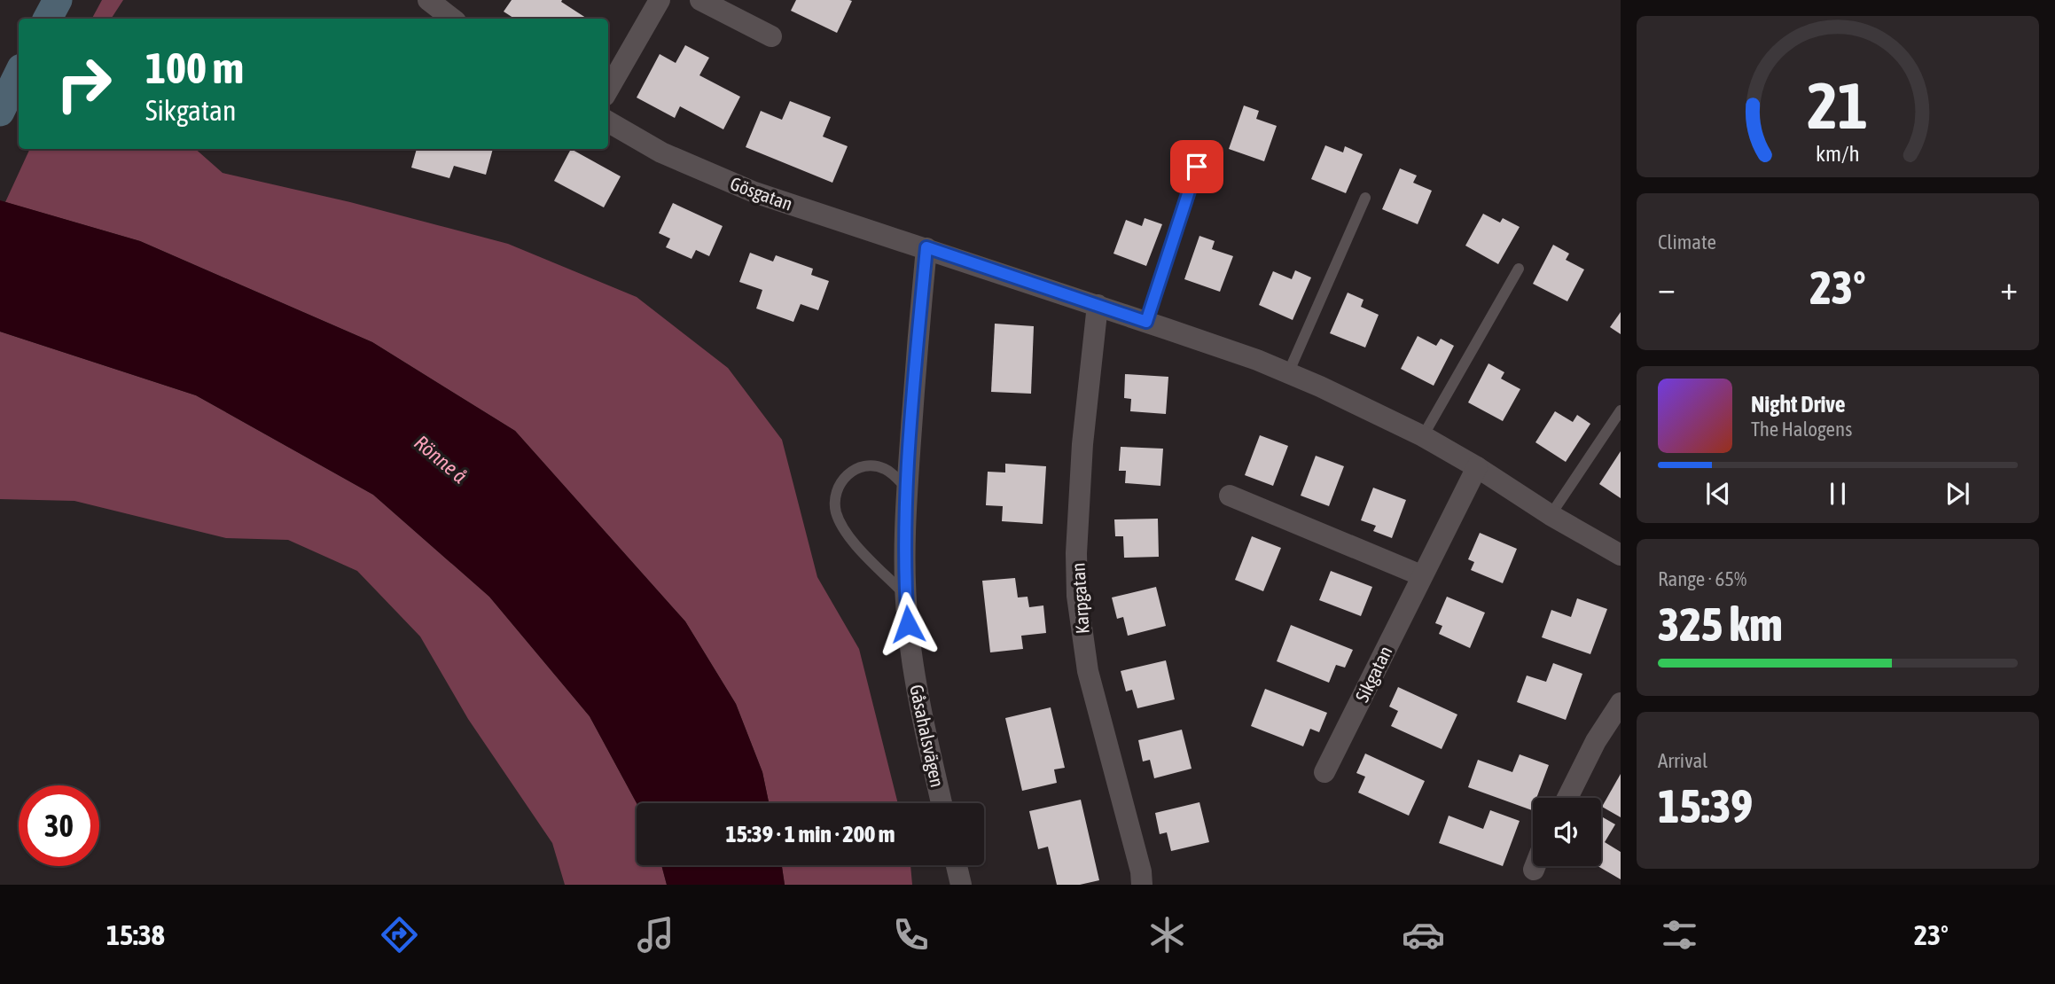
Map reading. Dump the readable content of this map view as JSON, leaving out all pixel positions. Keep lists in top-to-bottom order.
{
  "streets": {
    "street": [
      "Gösgatan",
      "Karpgatan",
      "Sikgatan",
      "Gåsahalsvägen"
    ]
  },
  "crossings": [
    ["Gösgatan", "Gåsahalsvägen"]
  ],
  "water": ["Rönne å"],
  "page": {
    "turn": ["100 m", "Sikgatan"],
    "tile": [
      "Climate",
      ["Range · 65%", "325 km"],
      ["Arrival", "15:39"]
    ],
    "heat": ["−", "23°", "+"],
    "song": ["Night Drive", "The Halogens"],
    "limit": "30",
    "trip": "15:39 · 1 min · 200 m",
    "tabs": ["15:38", "23°"],
    "gauge": ["21", "km/h"]
  }
}
